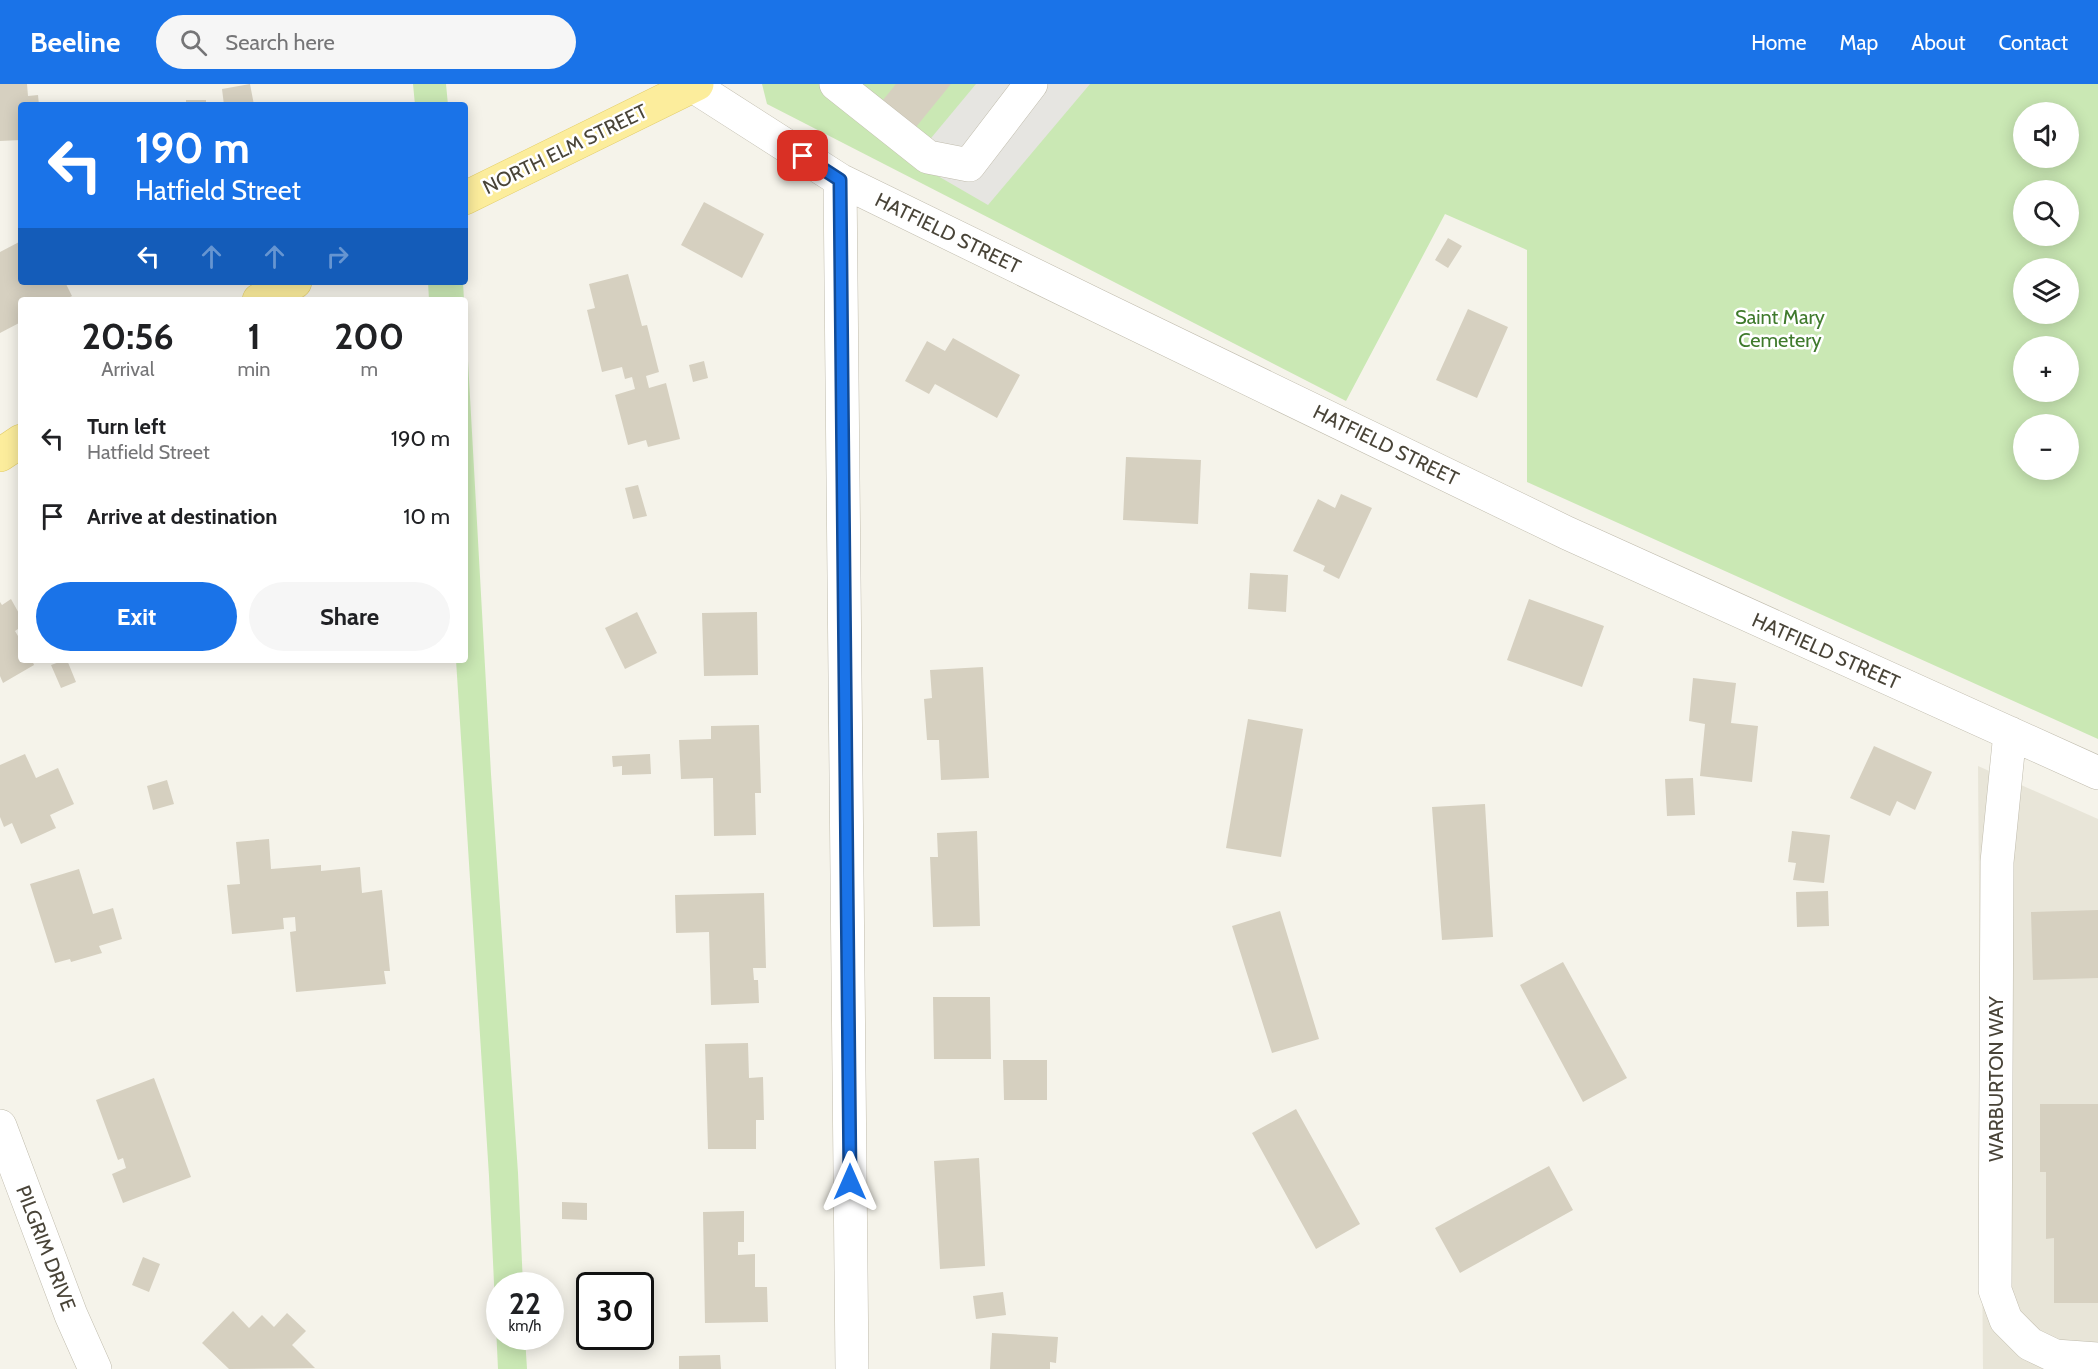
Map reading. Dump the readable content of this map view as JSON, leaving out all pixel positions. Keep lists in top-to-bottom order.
{
  "streets": {
    "main road": ["NORTH ELM STREET"],
    "street": ["HATFIELD STREET", "WARBURTON WAY", "PILGRIM DRIVE"]
  },
  "crossings": [
    ["NORTH ELM STREET", "HATFIELD STREET"],
    ["HATFIELD STREET", "WARBURTON WAY"]
  ],
  "parks": ["Saint Mary Cemetery"],
  "page": {
    "header": "Beeline",
    "search": "Search here",
    "nav": [
      "Home",
      "Map",
      "About",
      "Contact"
    ],
    "map_buttons": ["+", "−"],
    "turn": ["190 m", "Hatfield Street"],
    "eta": [
      "20:56",
      "Arrival",
      "1",
      "min",
      "200",
      "m"
    ],
    "list": [
      {
        "name": "Turn left",
        "note": "Hatfield Street",
        "value": "190 m"
      },
      {
        "name": "Arrive at destination",
        "value": "10 m"
      }
    ],
    "buttons": ["Exit", "Share"],
    "speed": "22 km/h",
    "limit": "30"
  }
}
